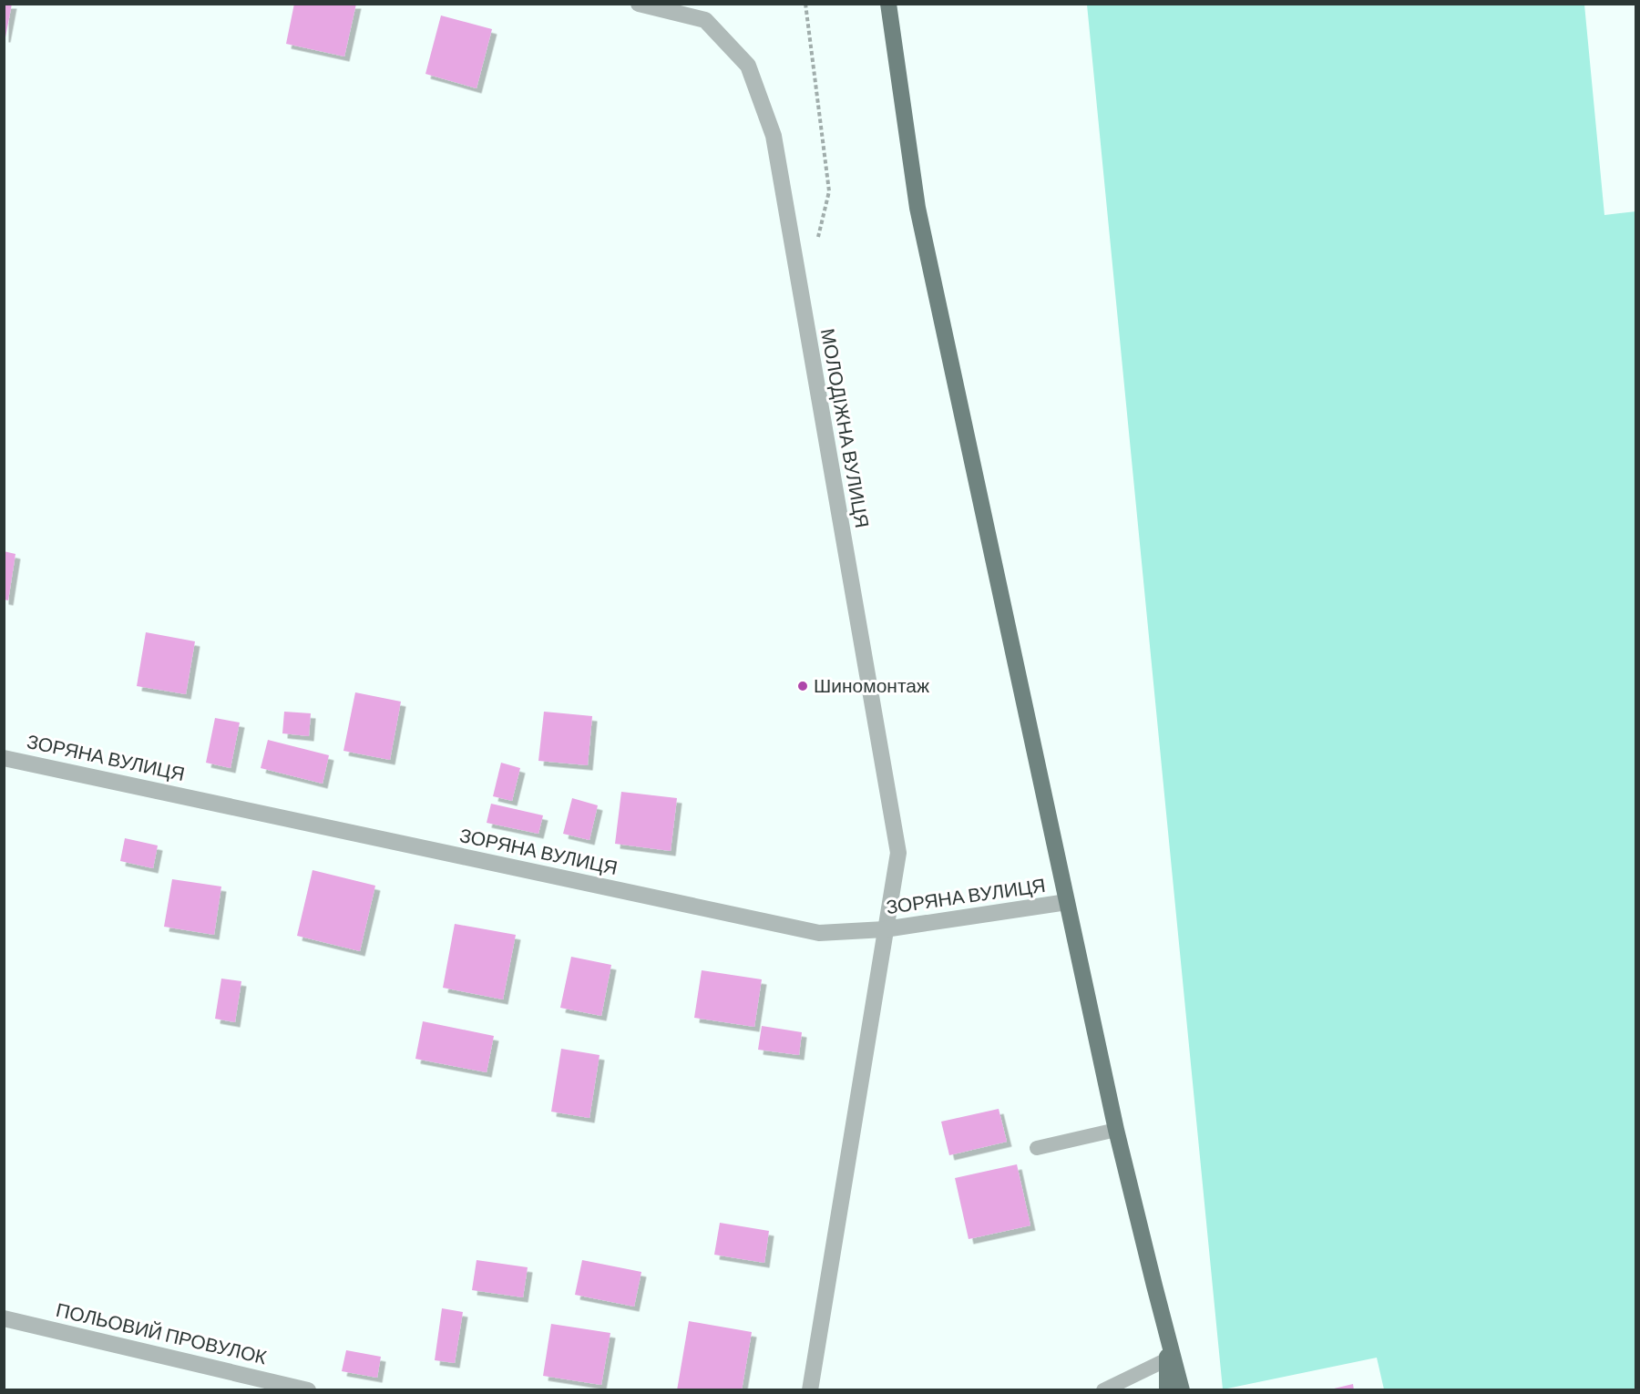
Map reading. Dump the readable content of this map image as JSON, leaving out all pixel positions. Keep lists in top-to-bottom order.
{
  "streets": {
    "street": ["МОЛОДІЖНА ВУЛИЦЯ", "ЗОРЯНА ВУЛИЦЯ", "ПОЛЬОВИЙ ПРОВУЛОК"]
  },
  "crossings": [
    ["МОЛОДІЖНА ВУЛИЦЯ", "ЗОРЯНА ВУЛИЦЯ"]
  ],
  "places": ["Шиномонтаж"]
}
